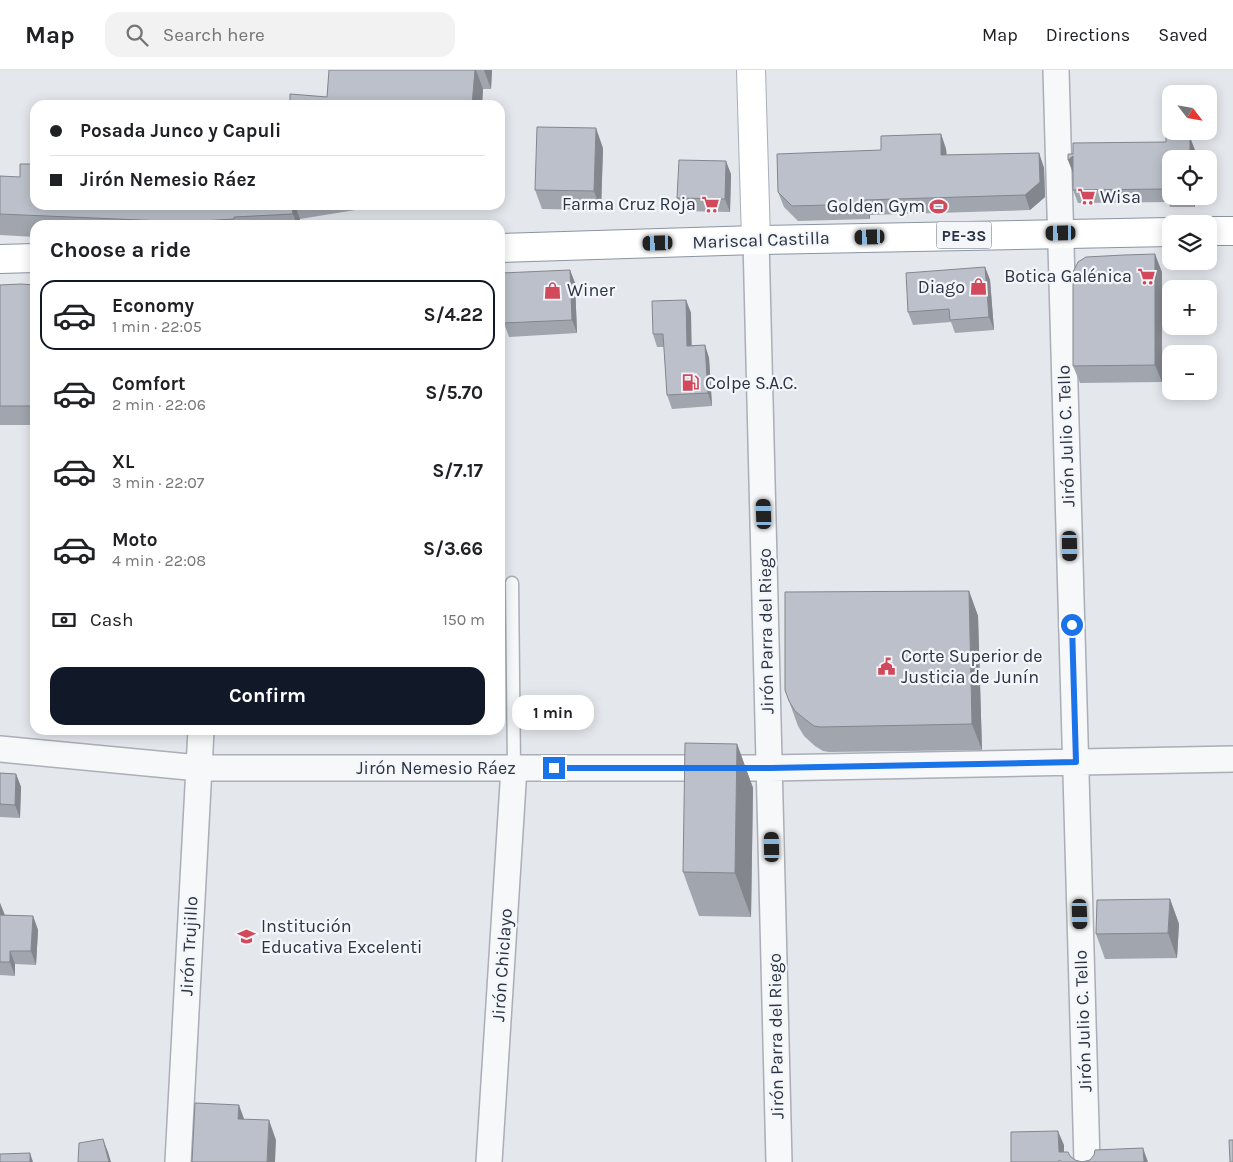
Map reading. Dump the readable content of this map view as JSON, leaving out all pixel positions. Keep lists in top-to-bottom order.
{
  "streets": {
    "main road": ["PE-3S", "Mariscal Castilla", "Jirón Parra del Riego"],
    "street": [
      "Jirón Julio C. Tello",
      "Jirón Nemesio Ráez",
      "Jirón Trujillo",
      "Jirón Chiclayo"
    ]
  },
  "crossings": [
    ["Mariscal Castilla", "Jirón Julio C. Tello"],
    ["Mariscal Castilla", "Jirón Parra del Riego"],
    ["Jirón Julio C. Tello", "Jirón Nemesio Ráez"],
    ["Jirón Parra del Riego", "Jirón Nemesio Ráez"],
    ["Jirón Nemesio Ráez", "Jirón Trujillo"],
    ["Jirón Nemesio Ráez", "Jirón Chiclayo"]
  ],
  "places": {
    "supermarket": ["Wisa", "Farma Cruz Roja", "Botica Galénica"],
    "sports": ["Golden Gym"],
    "shop": ["Diago", "Winer"],
    "fuel station": ["Colpe S.A.C."],
    "public building": ["Corte Superior de Justicia de Junín"],
    "school or university": ["Institución Educativa Excelenti"]
  },
  "north": "bottom right",
  "page": {
    "header": "Map",
    "search": "Search here",
    "nav": ["Map", "Directions", "Saved"],
    "map_buttons": ["+", "−"],
    "banner": ["Posada Junco y Capuli", "Jirón Nemesio Ráez"],
    "heading": "Choose a ride",
    "list": [
      {
        "name": "Economy",
        "note": "1 min · 22:05",
        "value": "S/4.22"
      },
      {
        "name": "Comfort",
        "note": "2 min · 22:06",
        "value": "S/5.70"
      },
      {
        "name": "XL",
        "note": "3 min · 22:07",
        "value": "S/7.17"
      },
      {
        "name": "Moto",
        "note": "4 min · 22:08",
        "value": "S/3.66"
      }
    ],
    "pay": ["Cash", "150 m"],
    "buttons": "Confirm",
    "bubble": "1 min"
  }
}
